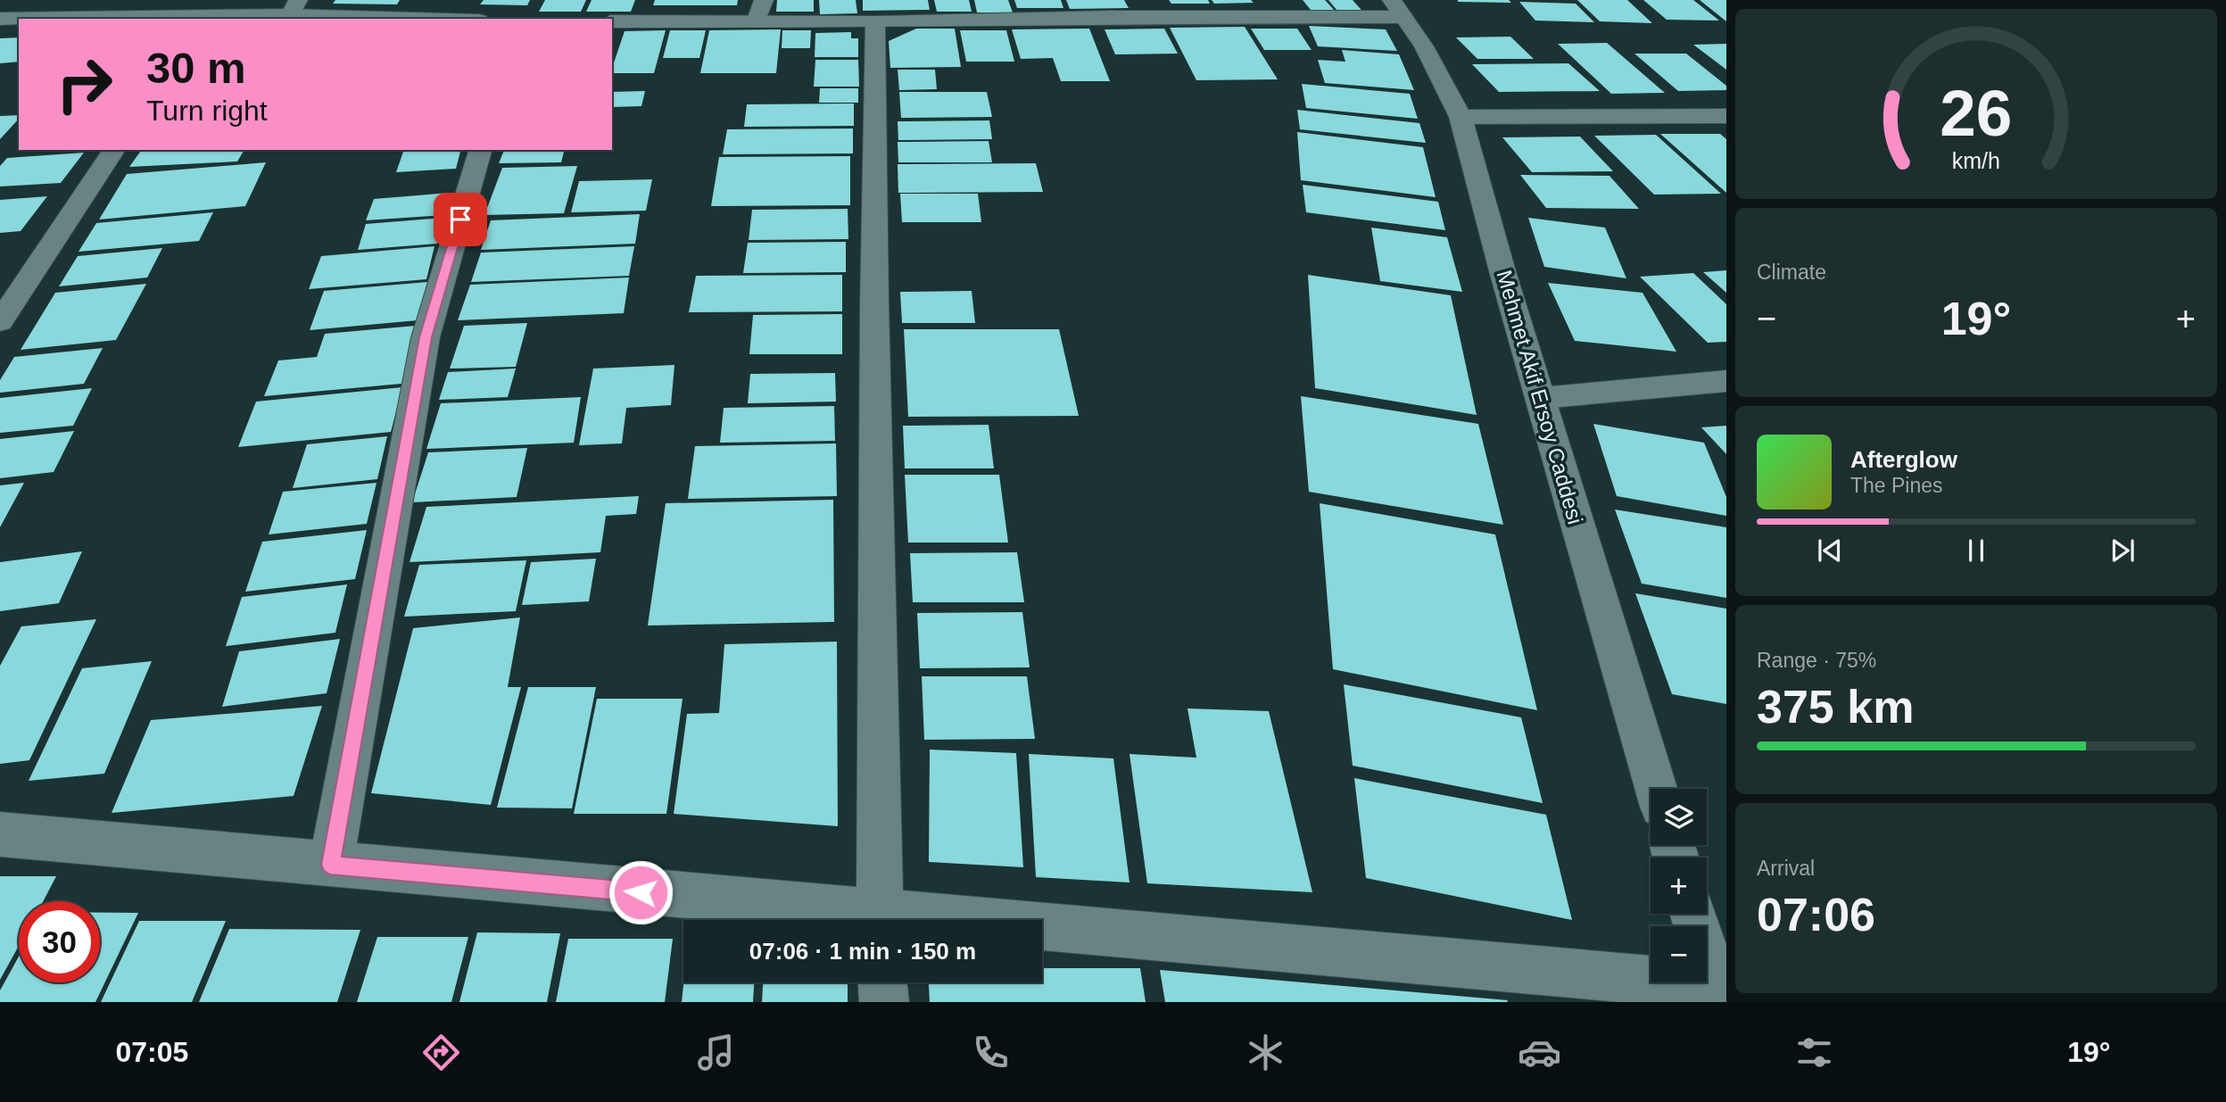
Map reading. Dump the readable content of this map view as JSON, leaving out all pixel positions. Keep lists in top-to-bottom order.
{
  "streets": {
    "street": ["Mehmet Akif Ersoy Caddesi"]
  },
  "page": {
    "turn": ["30 m", "Turn right"],
    "tile": [
      "Climate",
      ["Range · 75%", "375 km"],
      ["Arrival", "07:06"]
    ],
    "heat": ["−", "19°", "+"],
    "song": ["Afterglow", "The Pines"],
    "map_buttons": ["+", "−"],
    "limit": "30",
    "trip": "07:06 · 1 min · 150 m",
    "tabs": ["07:05", "19°"],
    "gauge": ["26", "km/h"]
  }
}
